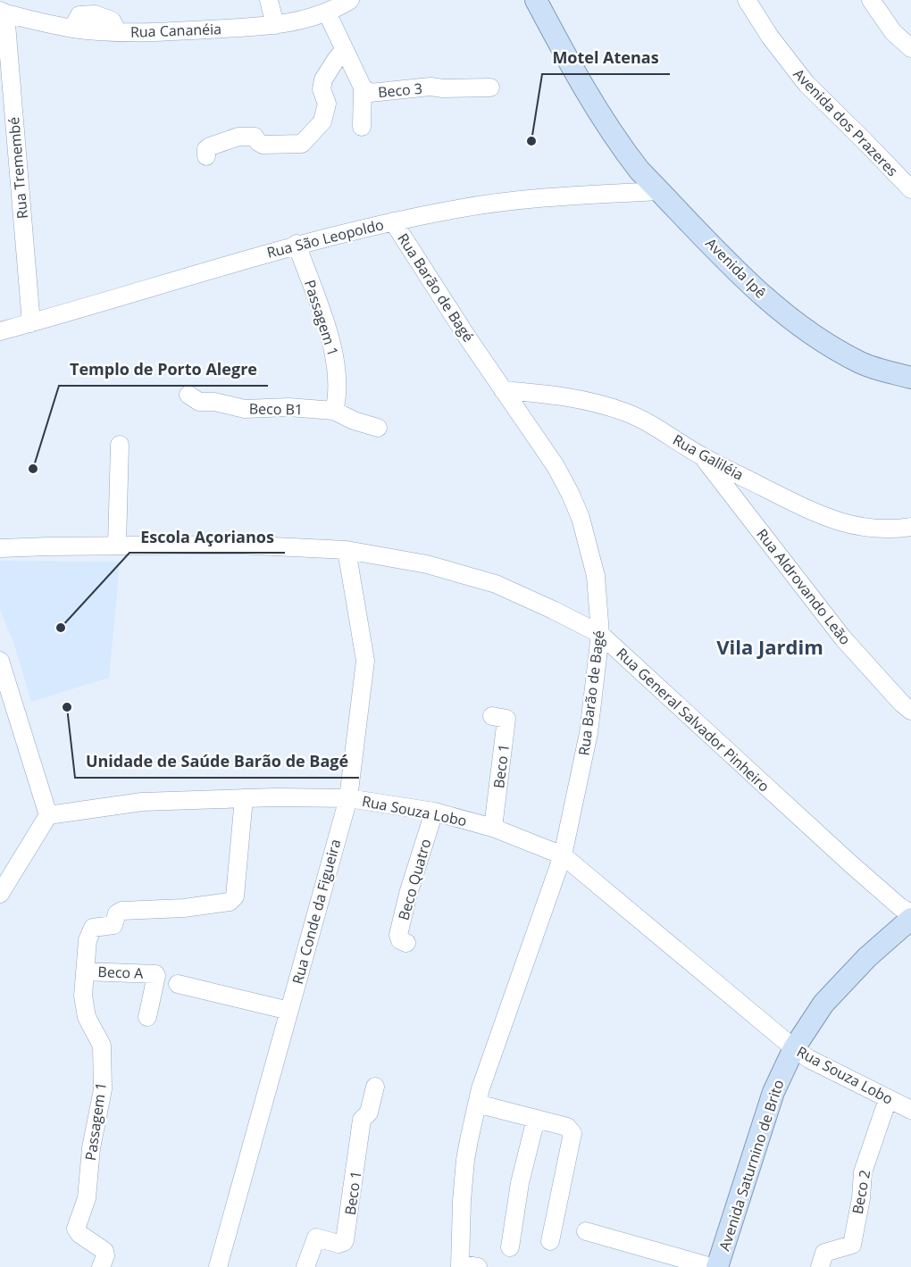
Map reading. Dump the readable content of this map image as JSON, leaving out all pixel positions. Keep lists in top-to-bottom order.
{
  "streets": {
    "main road": ["Avenida Ipê", "Avenida Saturnino de Brito"],
    "street": [
      "Rua Cananéia",
      "Beco 3",
      "Avenida dos Prazeres",
      "Rua Tremembé",
      "Rua São Leopoldo",
      "Rua Barão de Bagé",
      "Passagem 1",
      "Beco B1",
      "Rua Galiléia",
      "Rua Aldrovando Leão",
      "Rua General Salvador Pinheiro",
      "Beco 1",
      "Rua Souza Lobo",
      "Beco Quatro",
      "Rua Conde da Figueira",
      "Beco A",
      "Beco 2"
    ]
  },
  "crossings": [
    ["Rua Cananéia", "Beco 3"],
    ["Rua Cananéia", "Rua Tremembé"],
    ["Rua Tremembé", "Rua São Leopoldo"],
    ["Rua São Leopoldo", "Avenida Ipê"],
    ["Rua São Leopoldo", "Rua Barão de Bagé"],
    ["Rua São Leopoldo", "Passagem 1"],
    ["Rua Barão de Bagé", "Rua Galiléia"],
    ["Rua Barão de Bagé", "Rua General Salvador Pinheiro"],
    ["Rua Barão de Bagé", "Rua Souza Lobo"],
    ["Passagem 1", "Beco B1"],
    ["Passagem 1", "Rua Souza Lobo"],
    ["Passagem 1", "Beco A"],
    ["Rua Galiléia", "Rua Aldrovando Leão"],
    ["Rua General Salvador Pinheiro", "Rua Conde da Figueira"],
    ["Beco 1", "Rua Souza Lobo"],
    ["Rua Souza Lobo", "Beco Quatro"],
    ["Rua Souza Lobo", "Rua Conde da Figueira"],
    ["Rua Souza Lobo", "Avenida Saturnino de Brito"],
    ["Rua Souza Lobo", "Beco 2"]
  ],
  "districts": ["Vila Jardim"],
  "places": [
    "Motel Atenas",
    "Templo de Porto Alegre",
    "Escola Açorianos",
    "Unidade de Saúde Barão de Bagé"
  ]
}
